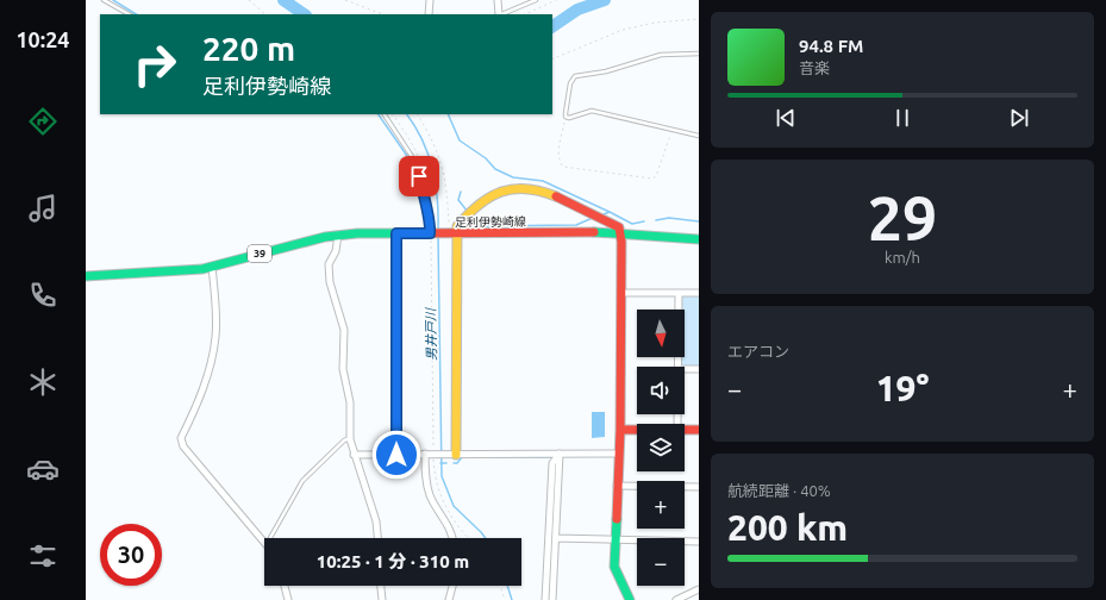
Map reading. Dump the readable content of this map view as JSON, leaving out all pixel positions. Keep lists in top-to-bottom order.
{
  "streets": {
    "street": ["足利伊勢崎線", "39"]
  },
  "water": ["男井戸川"],
  "north": "bottom",
  "page": {
    "tabs": "10:24",
    "turn": ["220 m", "足利伊勢崎線"],
    "song": ["94.8 FM", "音楽"],
    "tile": [
      ["29", "km/h"],
      "エアコン",
      ["航続距離 · 40%", "200 km"]
    ],
    "map_buttons": ["+", "−"],
    "heat": ["−", "19°", "+"],
    "limit": "30",
    "trip": "10:25 · 1 分 · 310 m"
  }
}
